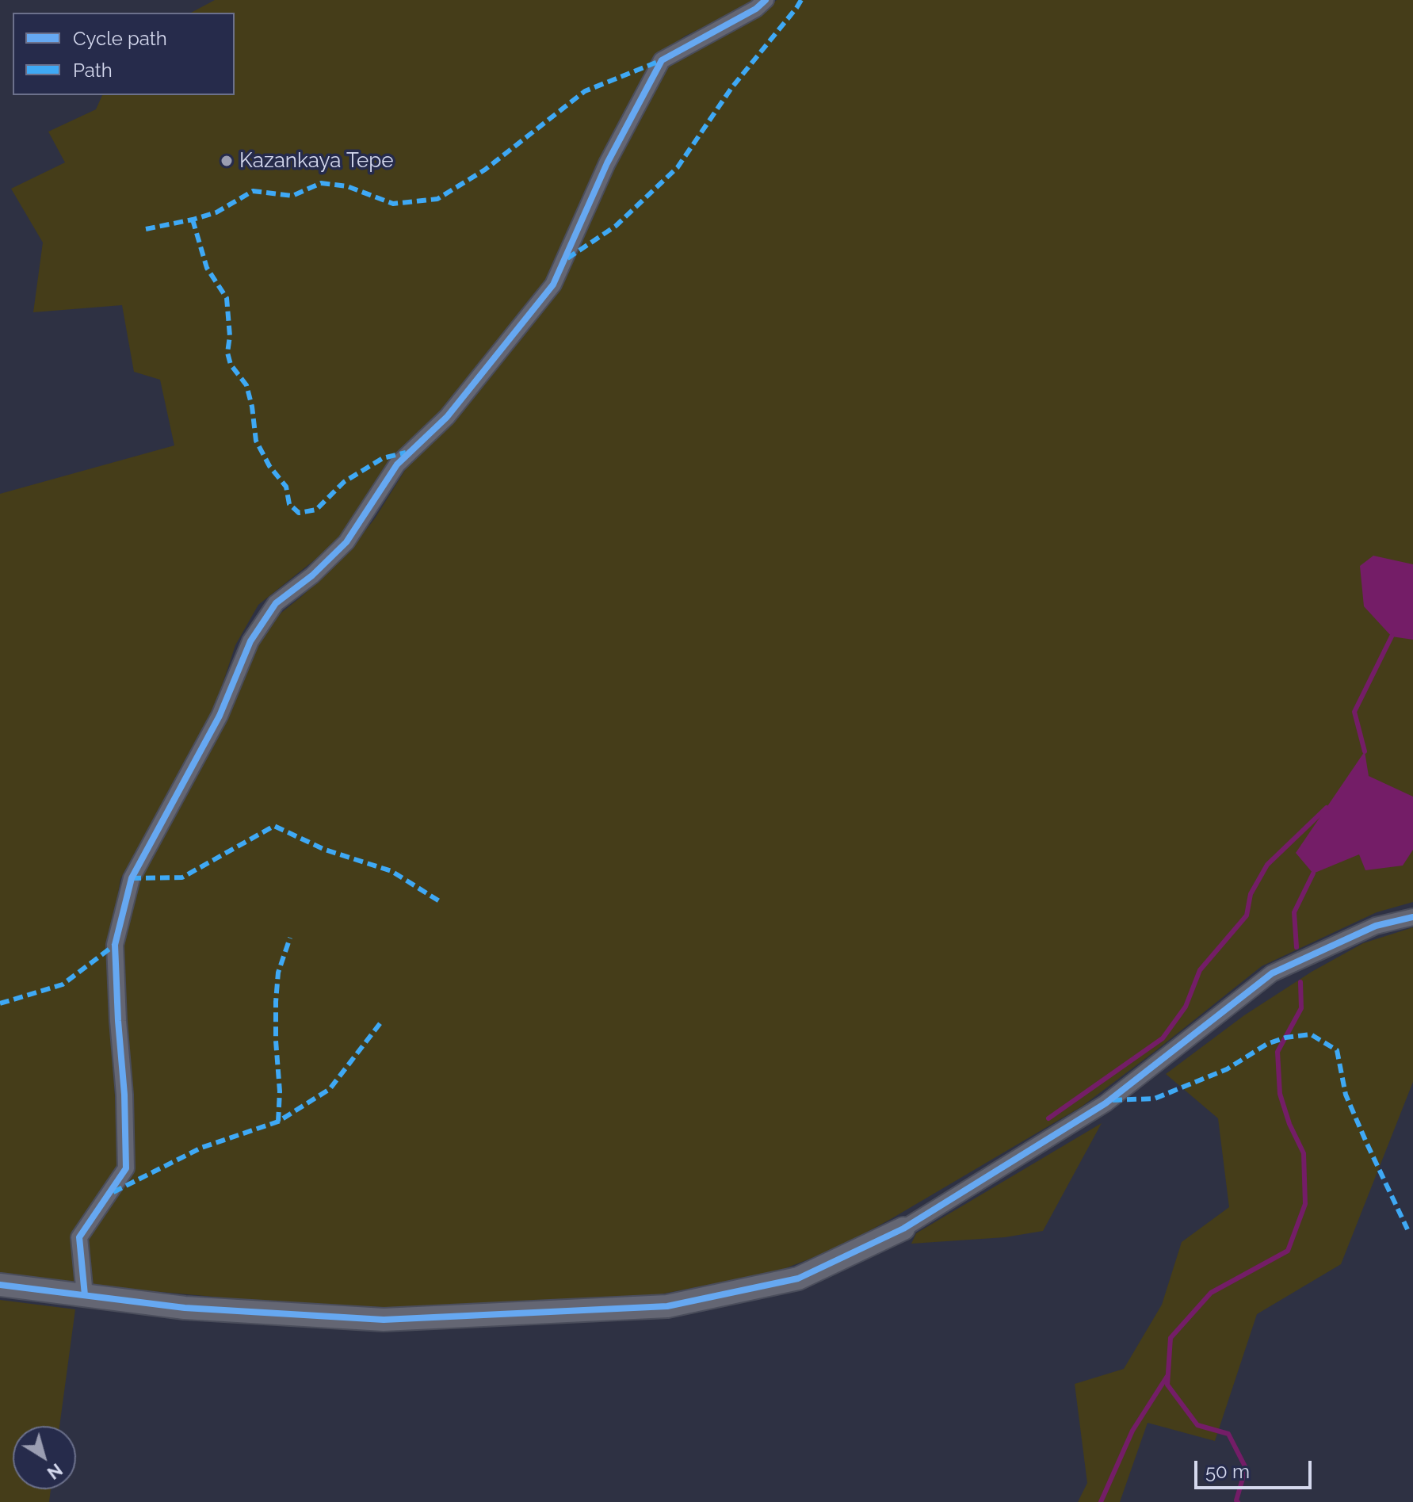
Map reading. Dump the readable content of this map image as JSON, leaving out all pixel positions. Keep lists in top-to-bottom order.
{
  "places": ["Kazankaya Tepe"],
  "legend": ["Cycle path", "Path"],
  "scale_bar": "50 m",
  "north": "bottom right"
}
